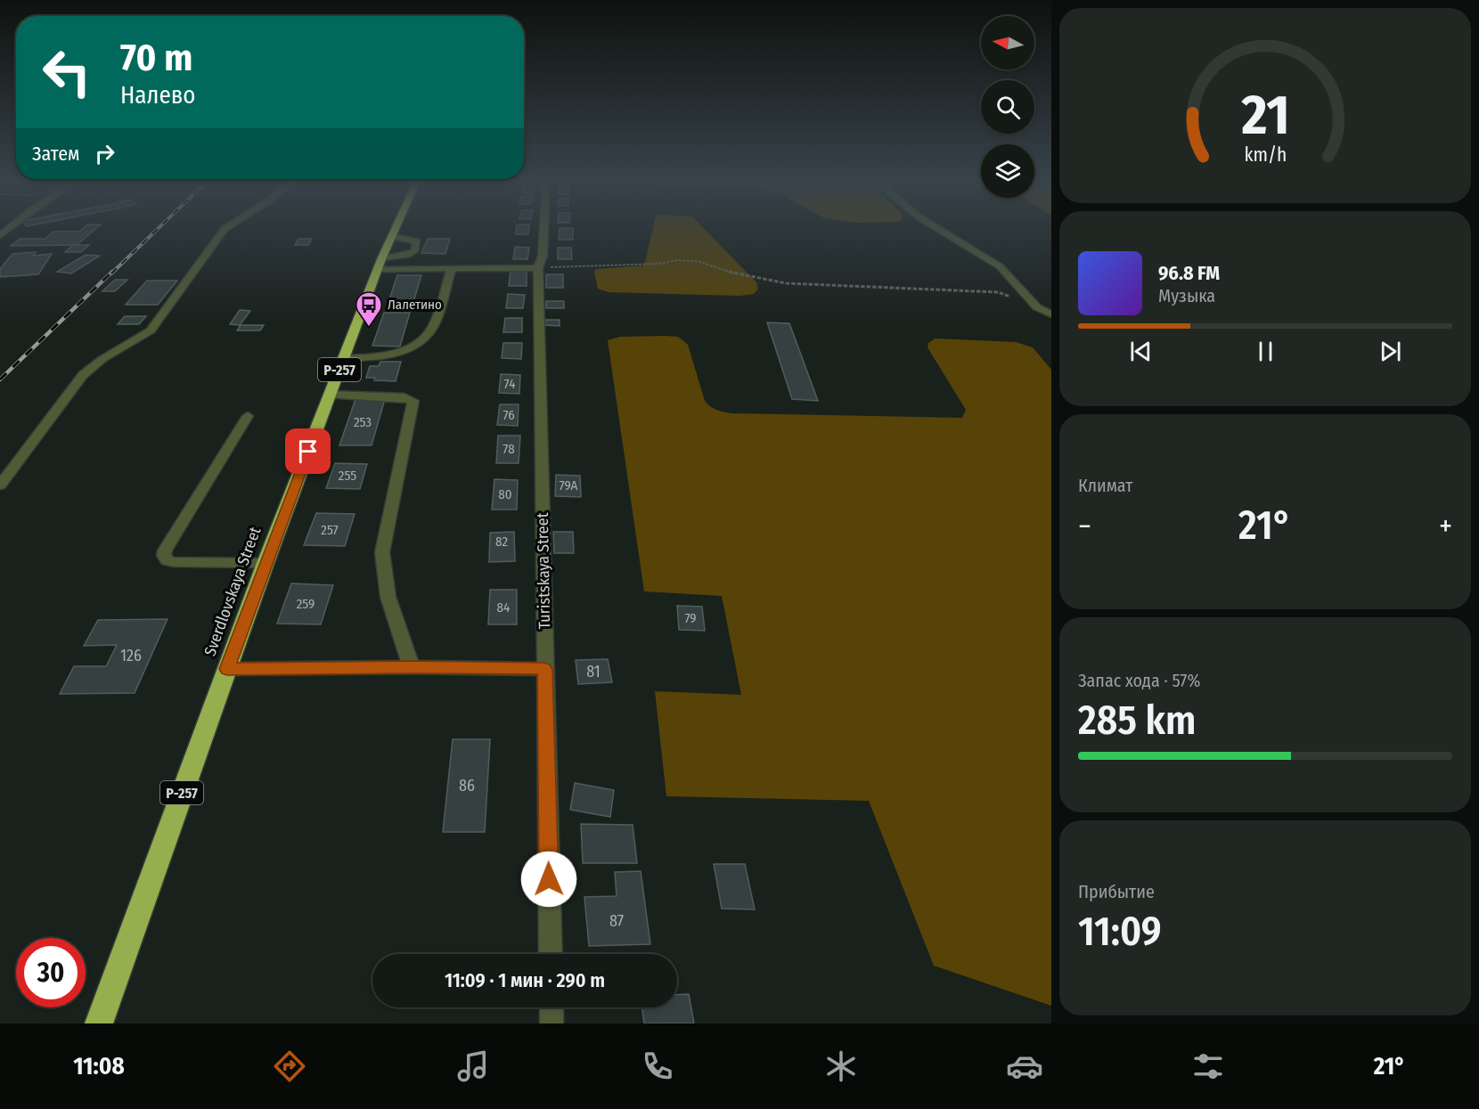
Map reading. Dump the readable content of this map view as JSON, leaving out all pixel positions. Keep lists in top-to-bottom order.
{
  "streets": {
    "highway": ["Р-257", "Sverdlovskaya Street"],
    "street": ["Turistskaya Street"]
  },
  "places": {
    "bus stop": ["Лалетино"]
  },
  "house_numbers": [
    "74",
    "76",
    "253",
    "78",
    "255",
    "79А",
    "80",
    "257",
    "82",
    "259",
    "84",
    "79",
    "126",
    "81",
    "86",
    "87"
  ],
  "north": "left",
  "page": {
    "turn": ["70 m", "Налево"],
    "then": "Затем",
    "song": ["96.8 FM", "Музыка"],
    "tile": [
      "Климат",
      ["Запас хода · 57%", "285 km"],
      ["Прибытие", "11:09"]
    ],
    "heat": ["−", "21°", "+"],
    "limit": "30",
    "trip": "11:09 · 1 мин · 290 m",
    "tabs": ["11:08", "21°"],
    "gauge": ["21", "km/h"]
  }
}
